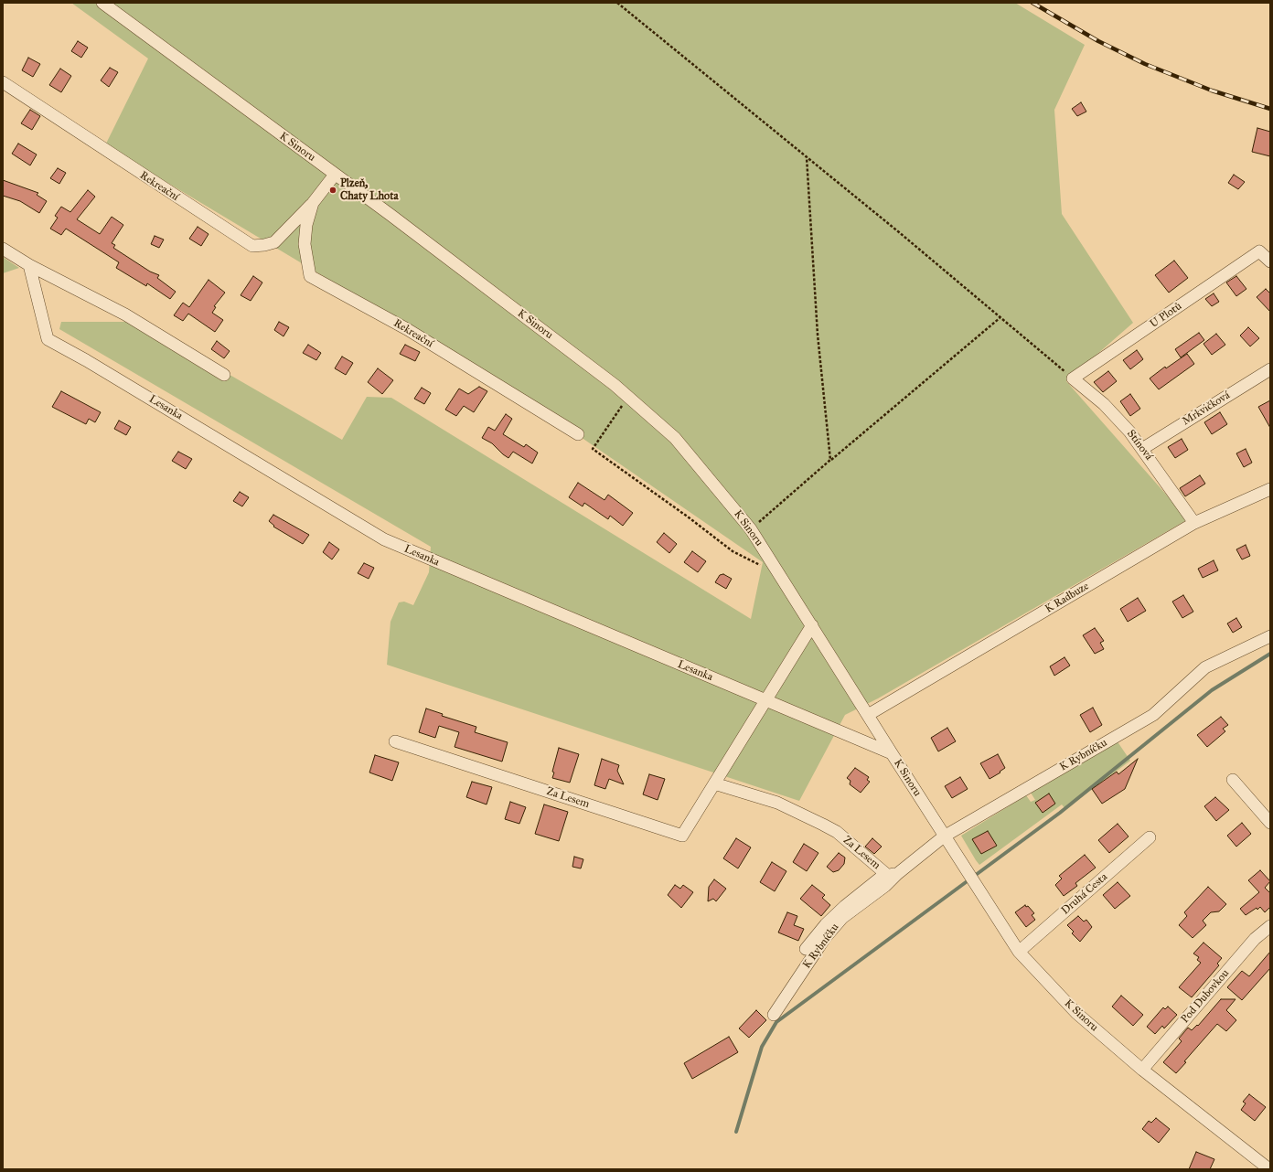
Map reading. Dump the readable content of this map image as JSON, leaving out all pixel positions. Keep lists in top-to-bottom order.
{
  "streets": {
    "street": [
      "K Sinoru",
      "Rekreační",
      "U Plotů",
      "Lesanka",
      "Mrkvičková",
      "Stínová",
      "K Radbuze",
      "K Rybníčku",
      "Za Lesem",
      "Druhá Cesta",
      "Pod Dubovkou"
    ]
  },
  "crossings": [
    ["K Sinoru", "Rekreační"],
    ["K Sinoru", "Lesanka"],
    ["K Sinoru", "K Radbuze"],
    ["K Sinoru", "K Rybníčku"],
    ["K Sinoru", "Za Lesem"],
    ["K Sinoru", "Druhá Cesta"],
    ["K Sinoru", "Pod Dubovkou"],
    ["U Plotů", "Stínová"],
    ["Lesanka", "Za Lesem"],
    ["Mrkvičková", "Stínová"],
    ["Stínová", "K Radbuze"],
    ["K Rybníčku", "Za Lesem"]
  ],
  "places": ["Plzeň, Chaty Lhota"]
}
